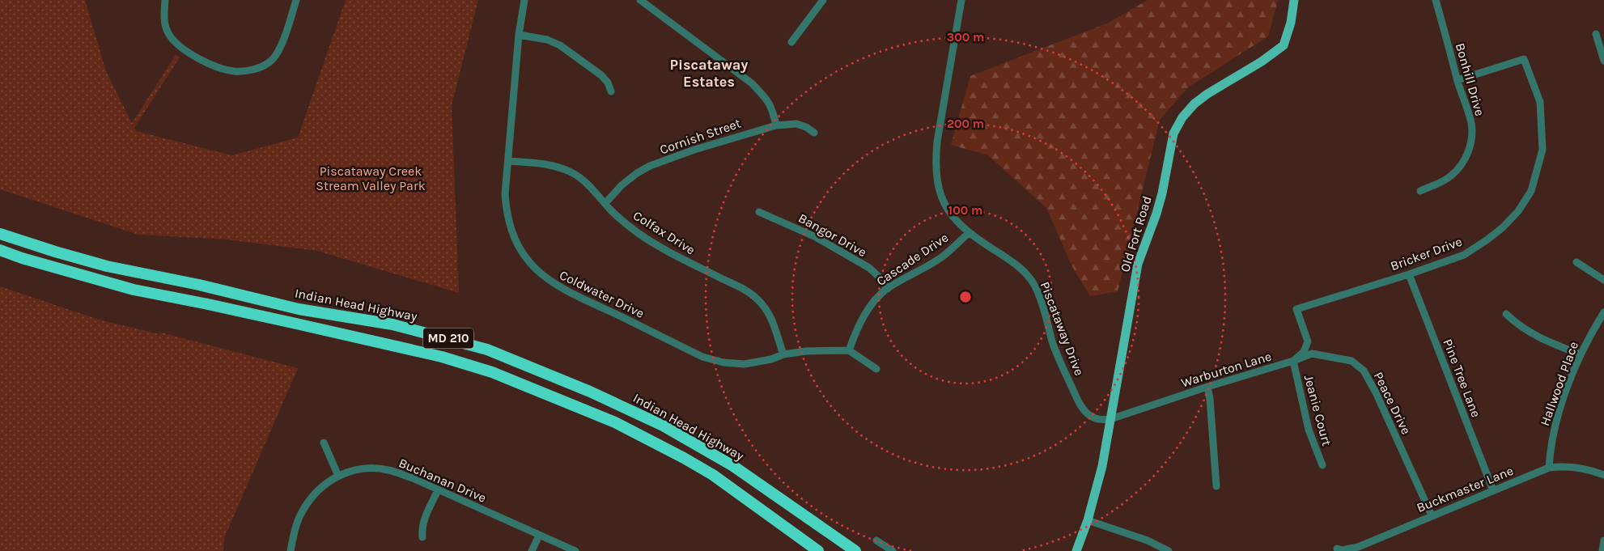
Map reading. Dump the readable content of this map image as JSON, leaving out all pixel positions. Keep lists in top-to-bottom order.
{
  "streets": {
    "highway": ["Indian Head Highway", "MD 210"],
    "main road": ["Old Fort Road"],
    "street": [
      "Bonhill Drive",
      "Cornish Street",
      "Colfax Drive",
      "Bangor Drive",
      "Bricker Drive",
      "Cascade Drive",
      "Coldwater Drive",
      "Piscataway Drive",
      "Warburton Lane",
      "Pine Tree Lane",
      "Hallwood Place",
      "Peace Drive",
      "Jeanie Court",
      "Buchanan Drive",
      "Buckmaster Lane"
    ]
  },
  "crossings": [
    ["Bonhill Drive", "Bricker Drive"],
    ["Cornish Street", "Colfax Drive"],
    ["Colfax Drive", "Coldwater Drive"],
    ["Old Fort Road", "Piscataway Drive"],
    ["Old Fort Road", "Warburton Lane"],
    ["Bangor Drive", "Cascade Drive"],
    ["Bricker Drive", "Warburton Lane"],
    ["Bricker Drive", "Pine Tree Lane"],
    ["Bricker Drive", "Peace Drive"],
    ["Bricker Drive", "Jeanie Court"],
    ["Cascade Drive", "Coldwater Drive"],
    ["Cascade Drive", "Piscataway Drive"],
    ["Piscataway Drive", "Warburton Lane"],
    ["Warburton Lane", "Peace Drive"],
    ["Warburton Lane", "Jeanie Court"],
    ["Pine Tree Lane", "Buckmaster Lane"],
    ["Hallwood Place", "Buckmaster Lane"],
    ["Peace Drive", "Jeanie Court"],
    ["Peace Drive", "Buckmaster Lane"]
  ],
  "districts": ["Piscataway Estates"],
  "parks": ["Piscataway Creek Stream Valley Park"],
  "rings": ["300 m", "200 m", "100 m"]
}
